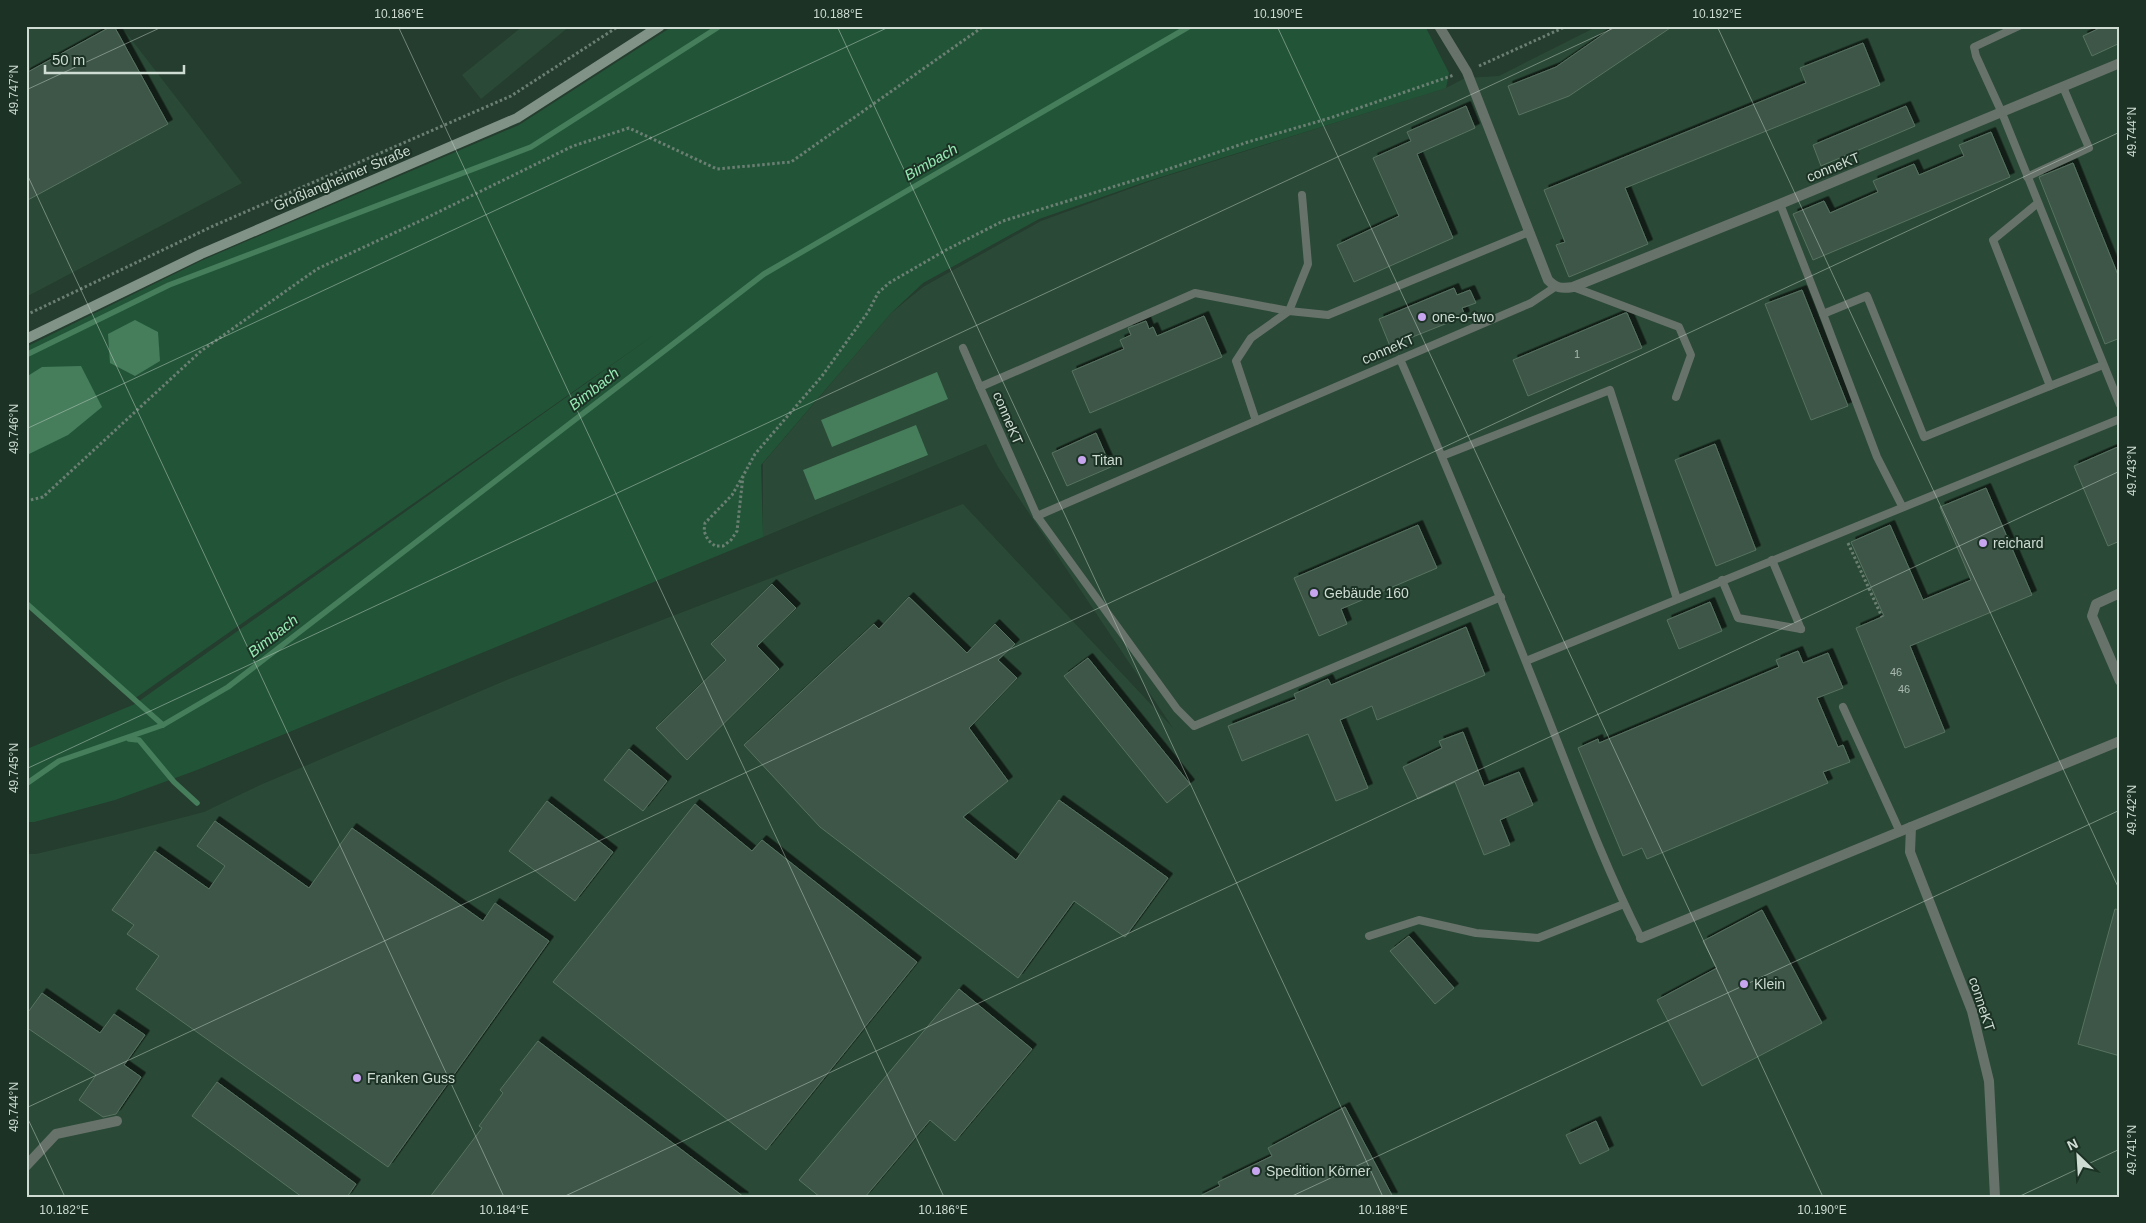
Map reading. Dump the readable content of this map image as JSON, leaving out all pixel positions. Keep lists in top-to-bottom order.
{
  "streets": {
    "main road": ["Großlangheimer Straße"],
    "street": ["conneKT"]
  },
  "water": ["Bimbach"],
  "places": [
    "one-o-two",
    "Titan",
    "reichard",
    "Gebäude 160",
    "Klein",
    "Franken Guss",
    "Spedition Körner"
  ],
  "house_numbers": ["1", "46", "46"],
  "scale_bar": "50 m",
  "north": "top left",
  "coordinates": [
    "10.186°E",
    "10.188°E",
    "10.190°E",
    "10.192°E",
    "49.747°N",
    "49.744°N",
    "49.746°N",
    "49.743°N",
    "49.745°N",
    "49.742°N",
    "49.741°N",
    "10.182°E",
    "10.184°E"
  ]
}
